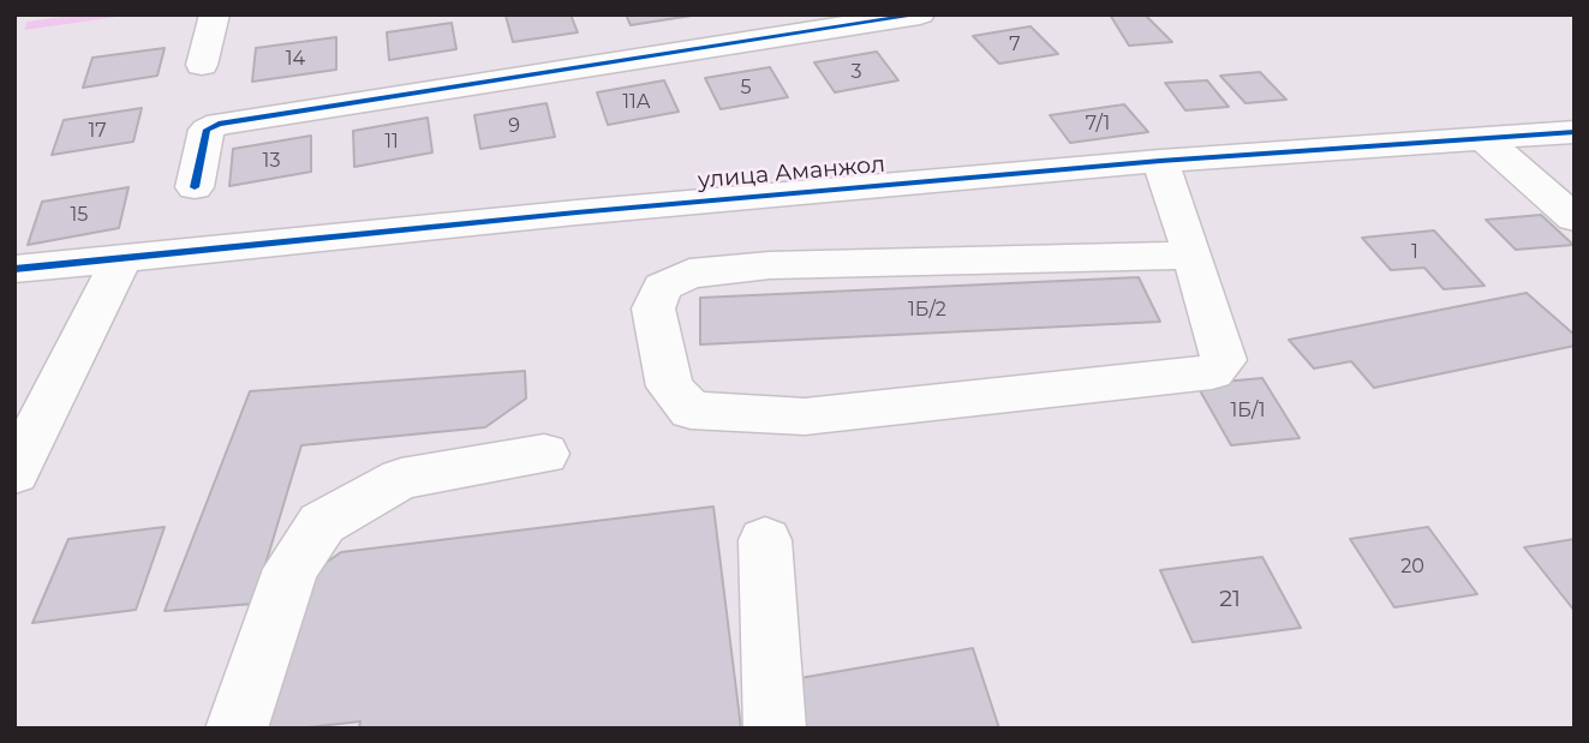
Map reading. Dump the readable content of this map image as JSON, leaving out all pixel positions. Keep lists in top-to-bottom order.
{
  "streets": {
    "street": ["улица Аманжол"]
  },
  "house_numbers": [
    "7",
    "14",
    "3",
    "5",
    "11А",
    "7/1",
    "9",
    "17",
    "11",
    "13",
    "15",
    "1",
    "1Б/2",
    "1Б/1",
    "20",
    "21"
  ]
}
